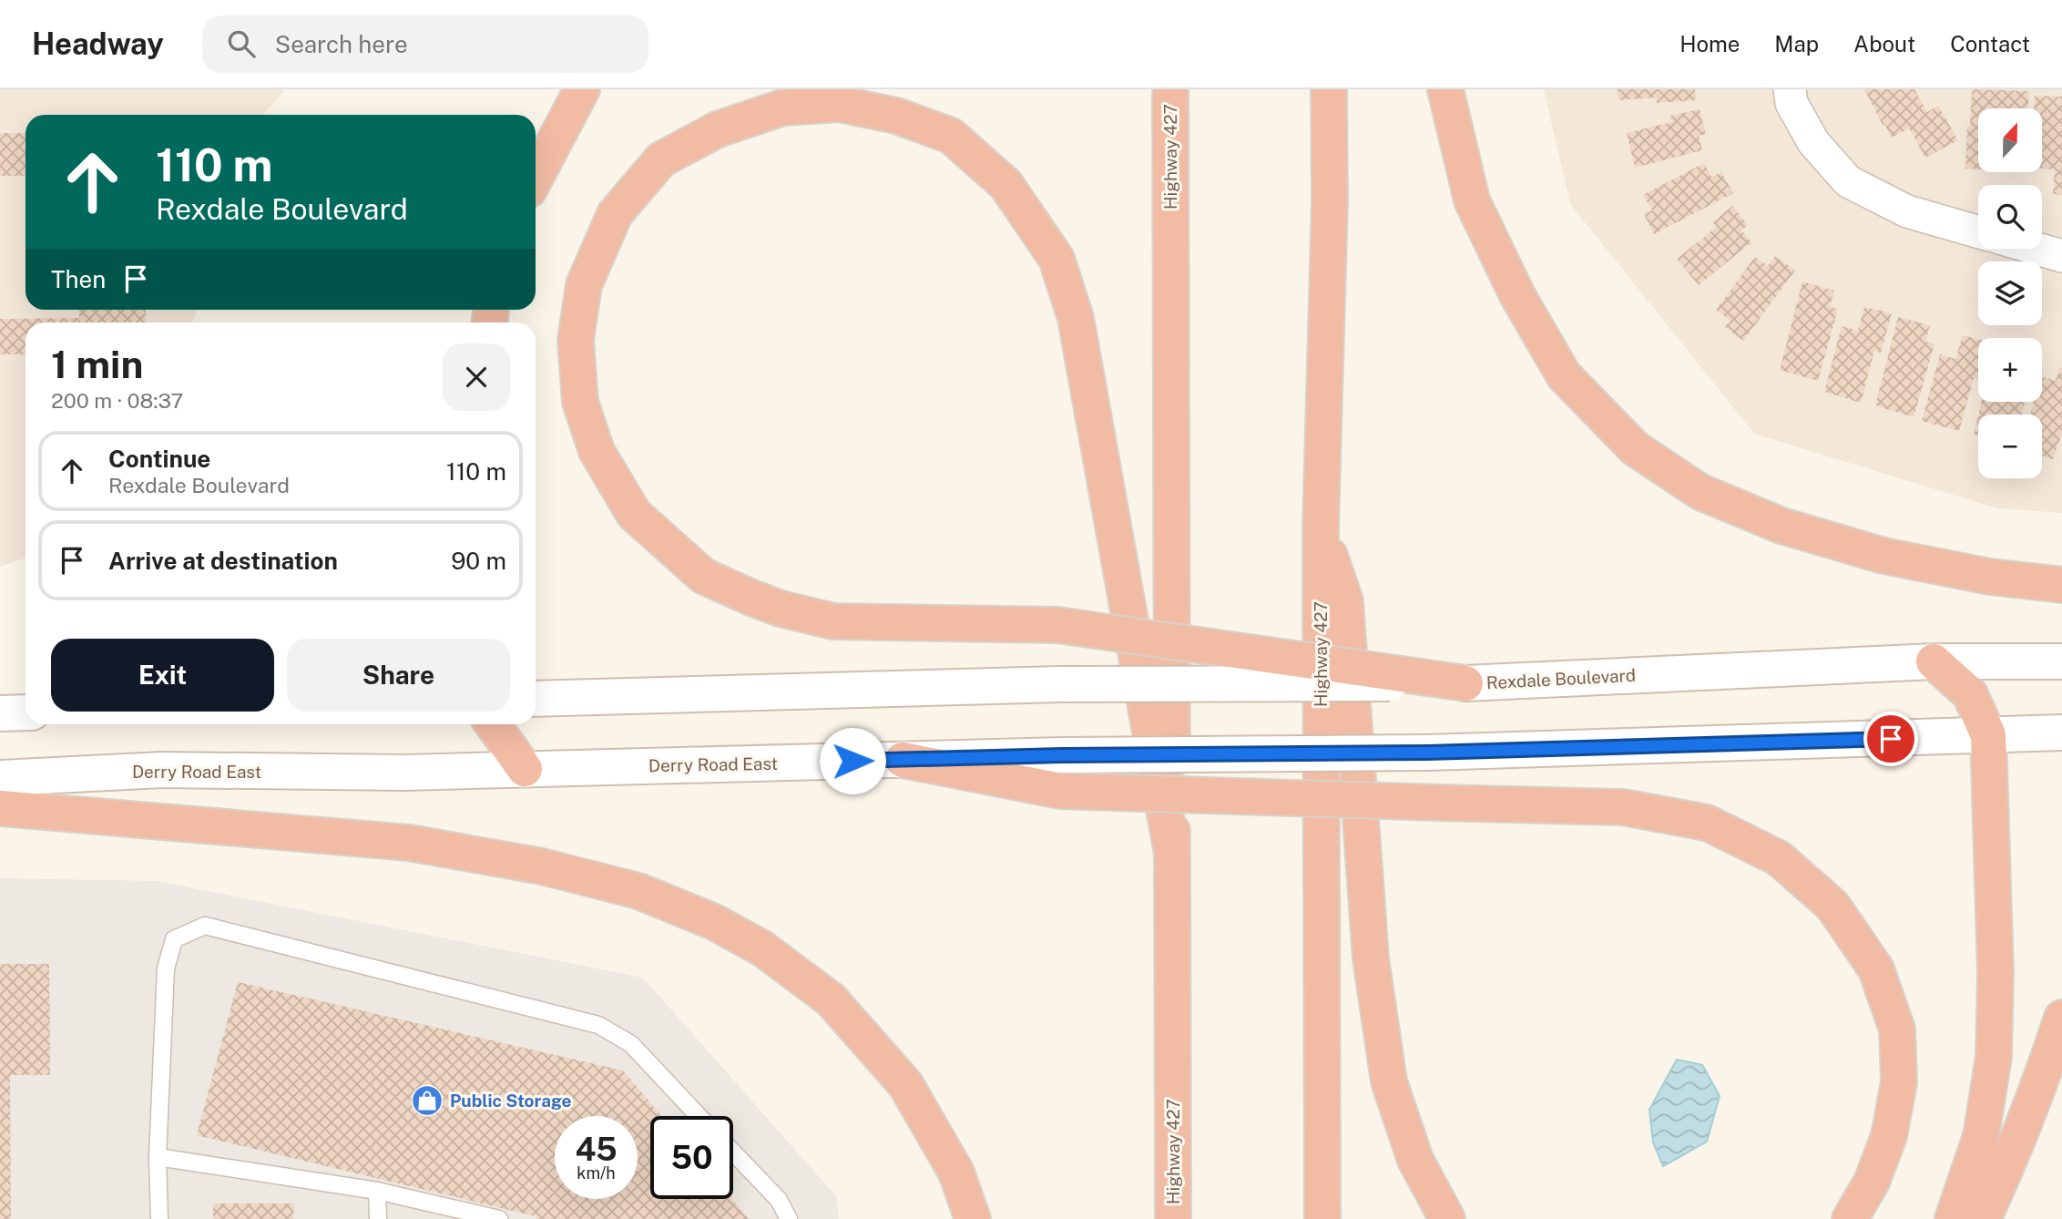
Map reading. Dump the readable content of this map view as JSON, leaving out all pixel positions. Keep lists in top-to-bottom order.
{
  "streets": {
    "highway": ["Highway 427"],
    "main road": ["Rexdale Boulevard", "Derry Road East"]
  },
  "places": {
    "shop": ["Public Storage"]
  },
  "north": "top",
  "page": {
    "header": "Headway",
    "search": "Search here",
    "nav": [
      "Home",
      "Map",
      "About",
      "Contact"
    ],
    "map_buttons": ["+", "−"],
    "turn": ["110 m", "Rexdale Boulevard"],
    "then": "Then",
    "heading": ["1 min", "200 m · 08:37"],
    "list": [
      {
        "name": "Continue",
        "note": "Rexdale Boulevard",
        "value": "110 m"
      },
      {
        "name": "Arrive at destination",
        "value": "90 m"
      }
    ],
    "buttons": ["Exit", "Share"],
    "speed": "45 km/h",
    "limit": "50"
  }
}
